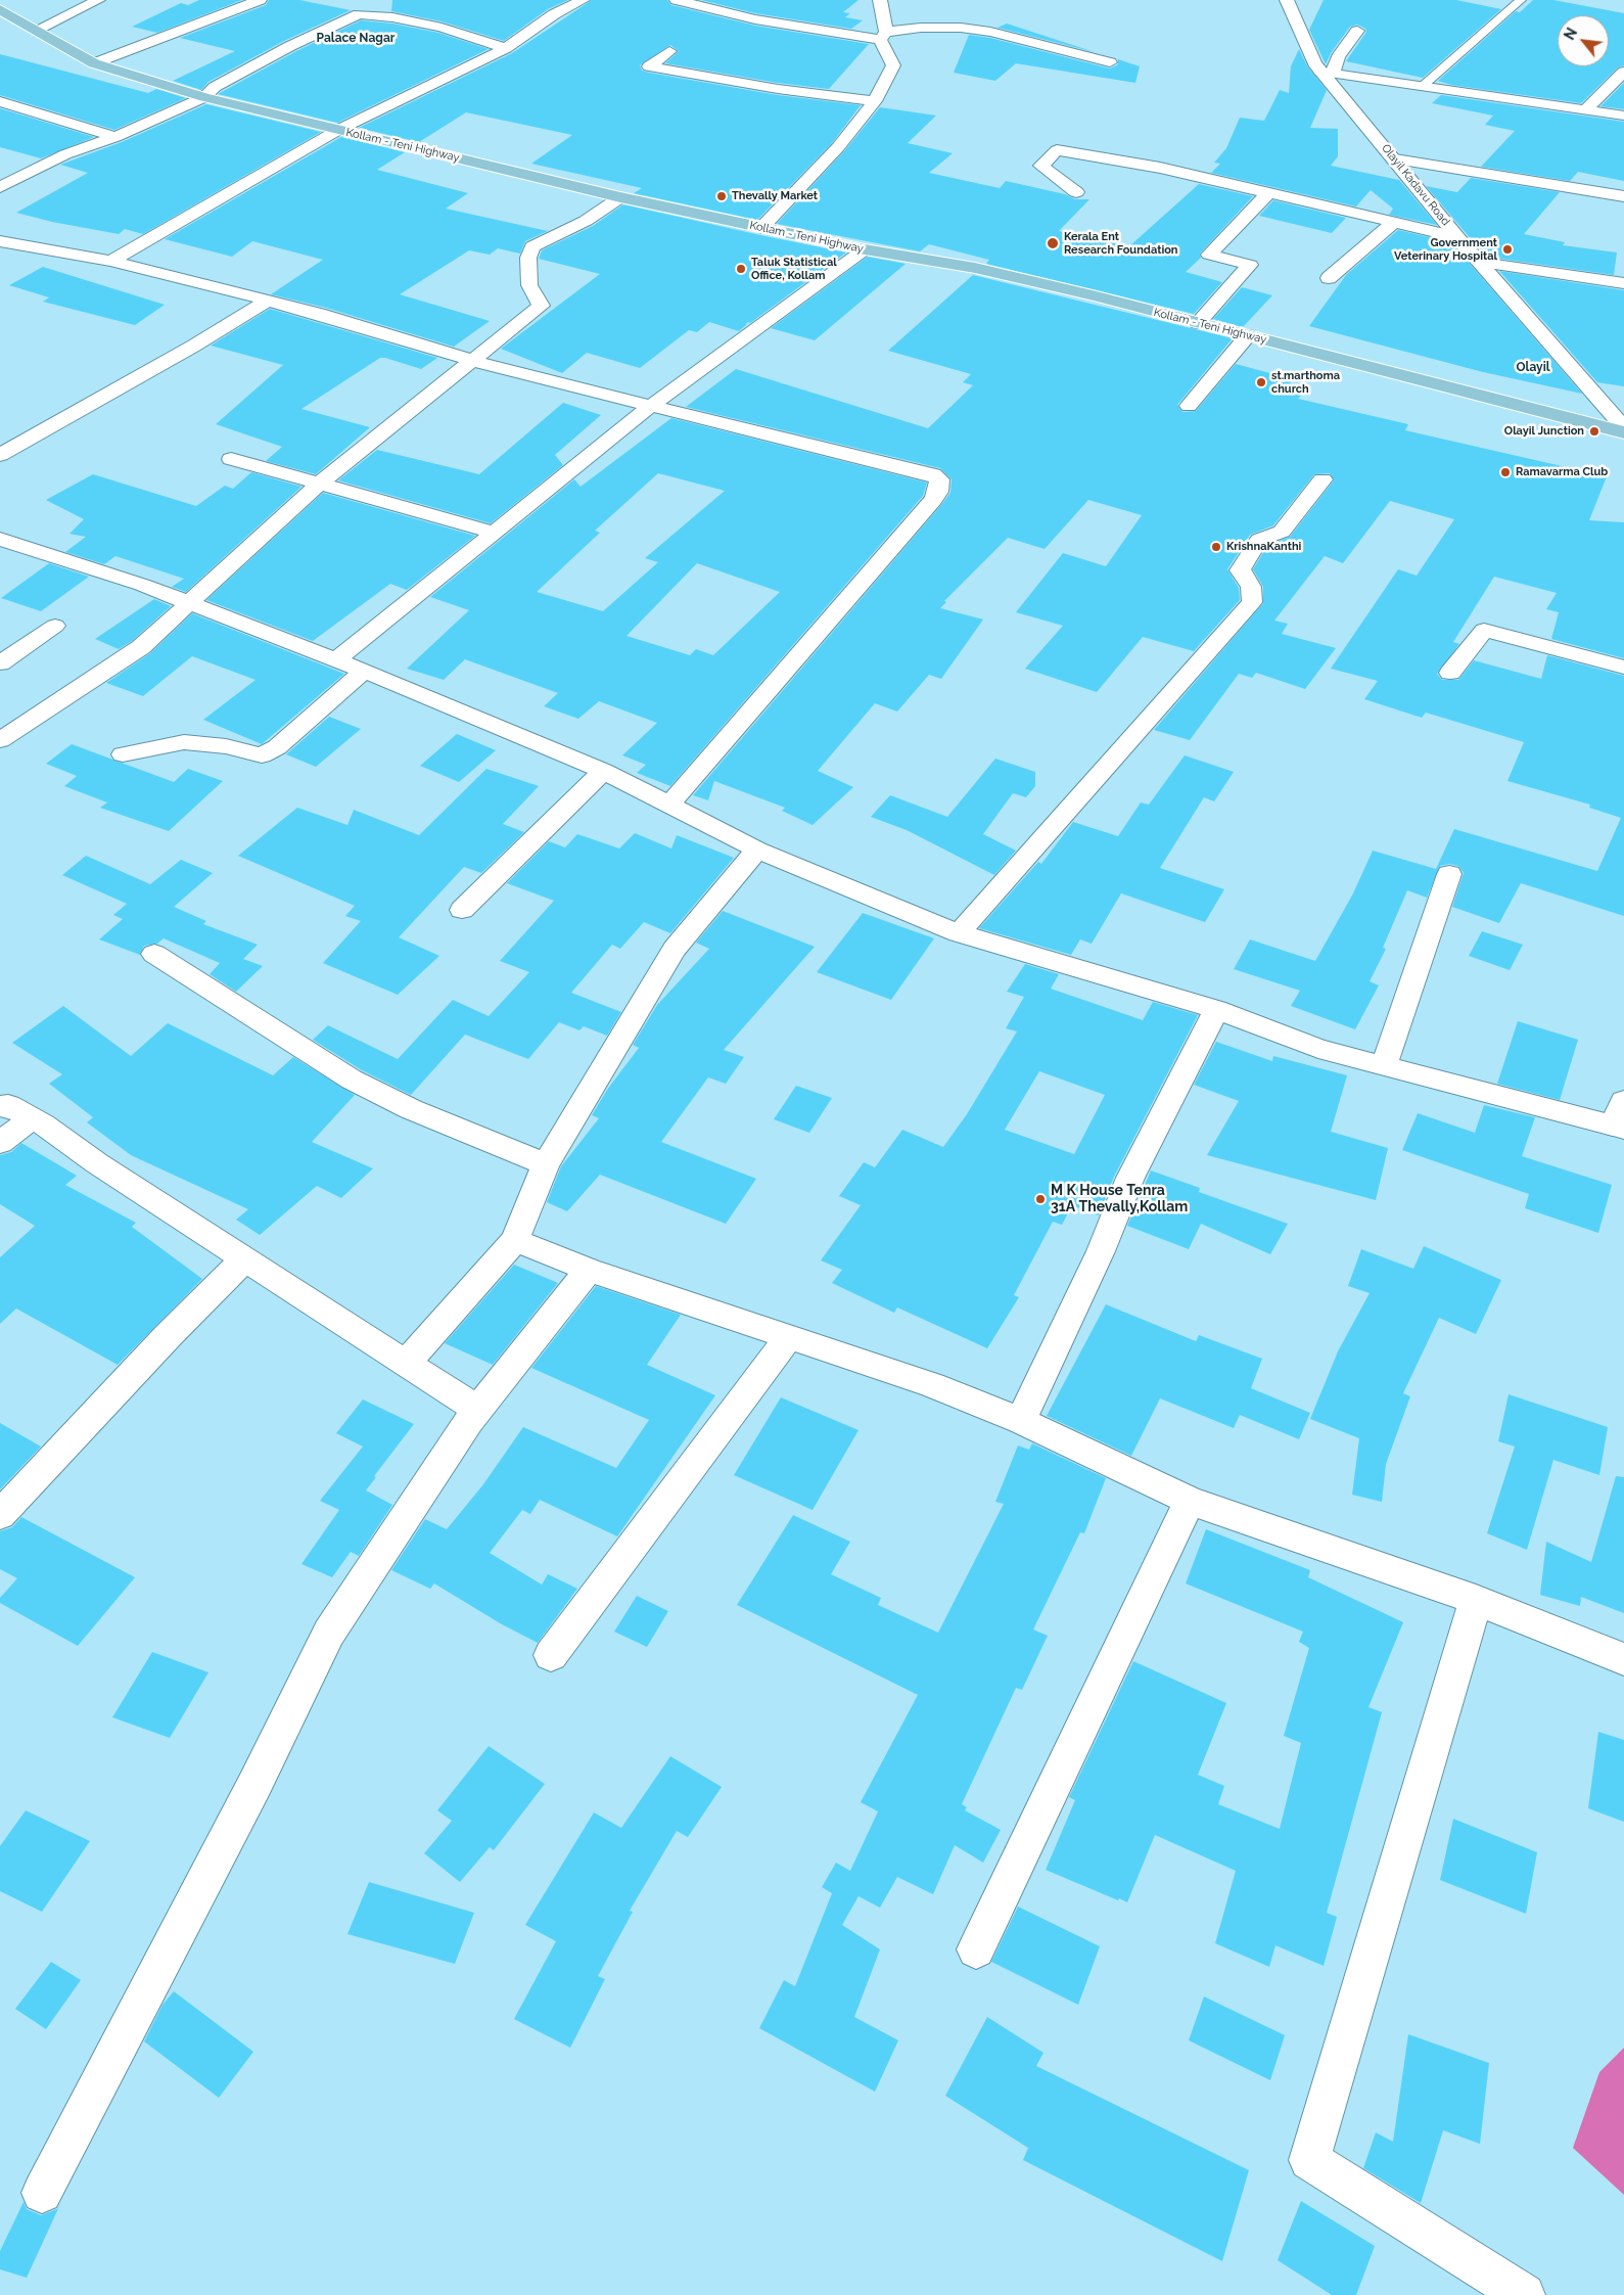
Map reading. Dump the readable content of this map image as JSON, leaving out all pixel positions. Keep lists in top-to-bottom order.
{
  "streets": {
    "main road": ["Kollam - Teni Highway"],
    "street": ["Olayil Kadavu Road"]
  },
  "districts": ["Palace Nagar", "Olayil"],
  "places": [
    "Thevally Market",
    "Kerala Ent Research Foundation",
    "Government Veterinary Hospital",
    "Taluk Statistical Office, Kollam",
    "st.marthoma church",
    "Olayil Junction",
    "Ramavarma Club",
    "KrishnaKanthi",
    "M K House Tenra 31A Thevally,Kollam"
  ],
  "north": "top left"
}
